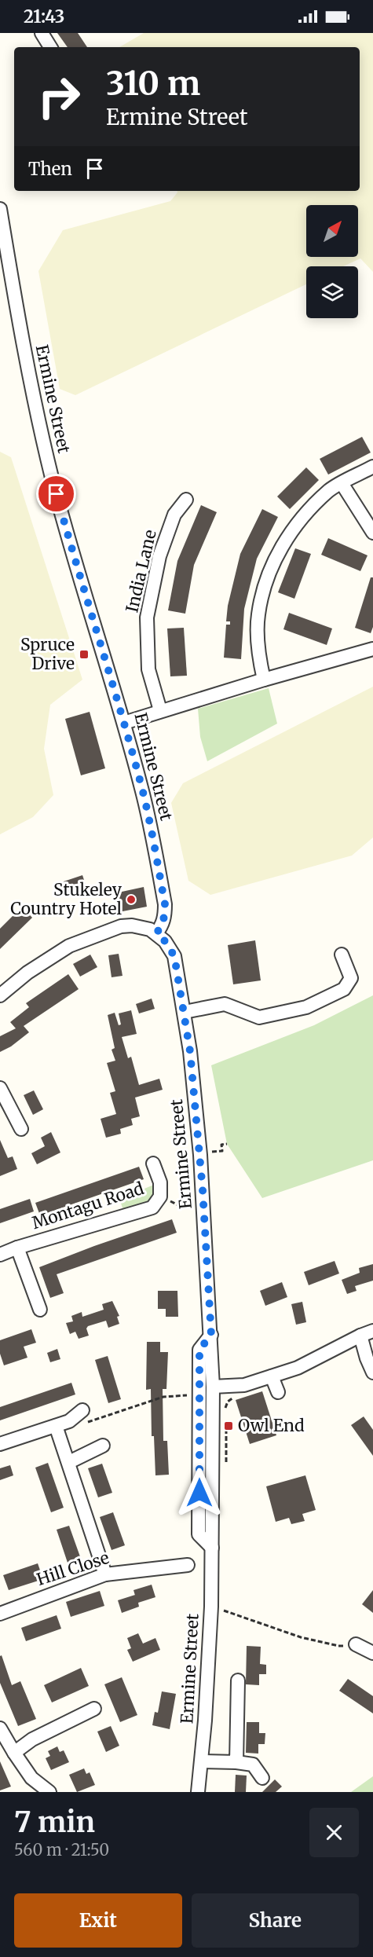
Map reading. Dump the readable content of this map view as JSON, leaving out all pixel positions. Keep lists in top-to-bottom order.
{
  "streets": {
    "street": [
      "Ermine Street",
      "India Lane",
      "Montagu Road",
      "Hill Close"
    ]
  },
  "places": {
    "transit": ["Spruce Drive", "Owl End"],
    "other": ["Stukeley Country Hotel"]
  },
  "north": "top right",
  "page": {
    "status": "21:43",
    "turn": ["310 m", "Ermine Street"],
    "then": "Then",
    "heading": ["7 min", "560 m · 21:50"],
    "buttons": ["Exit", "Share"]
  }
}
